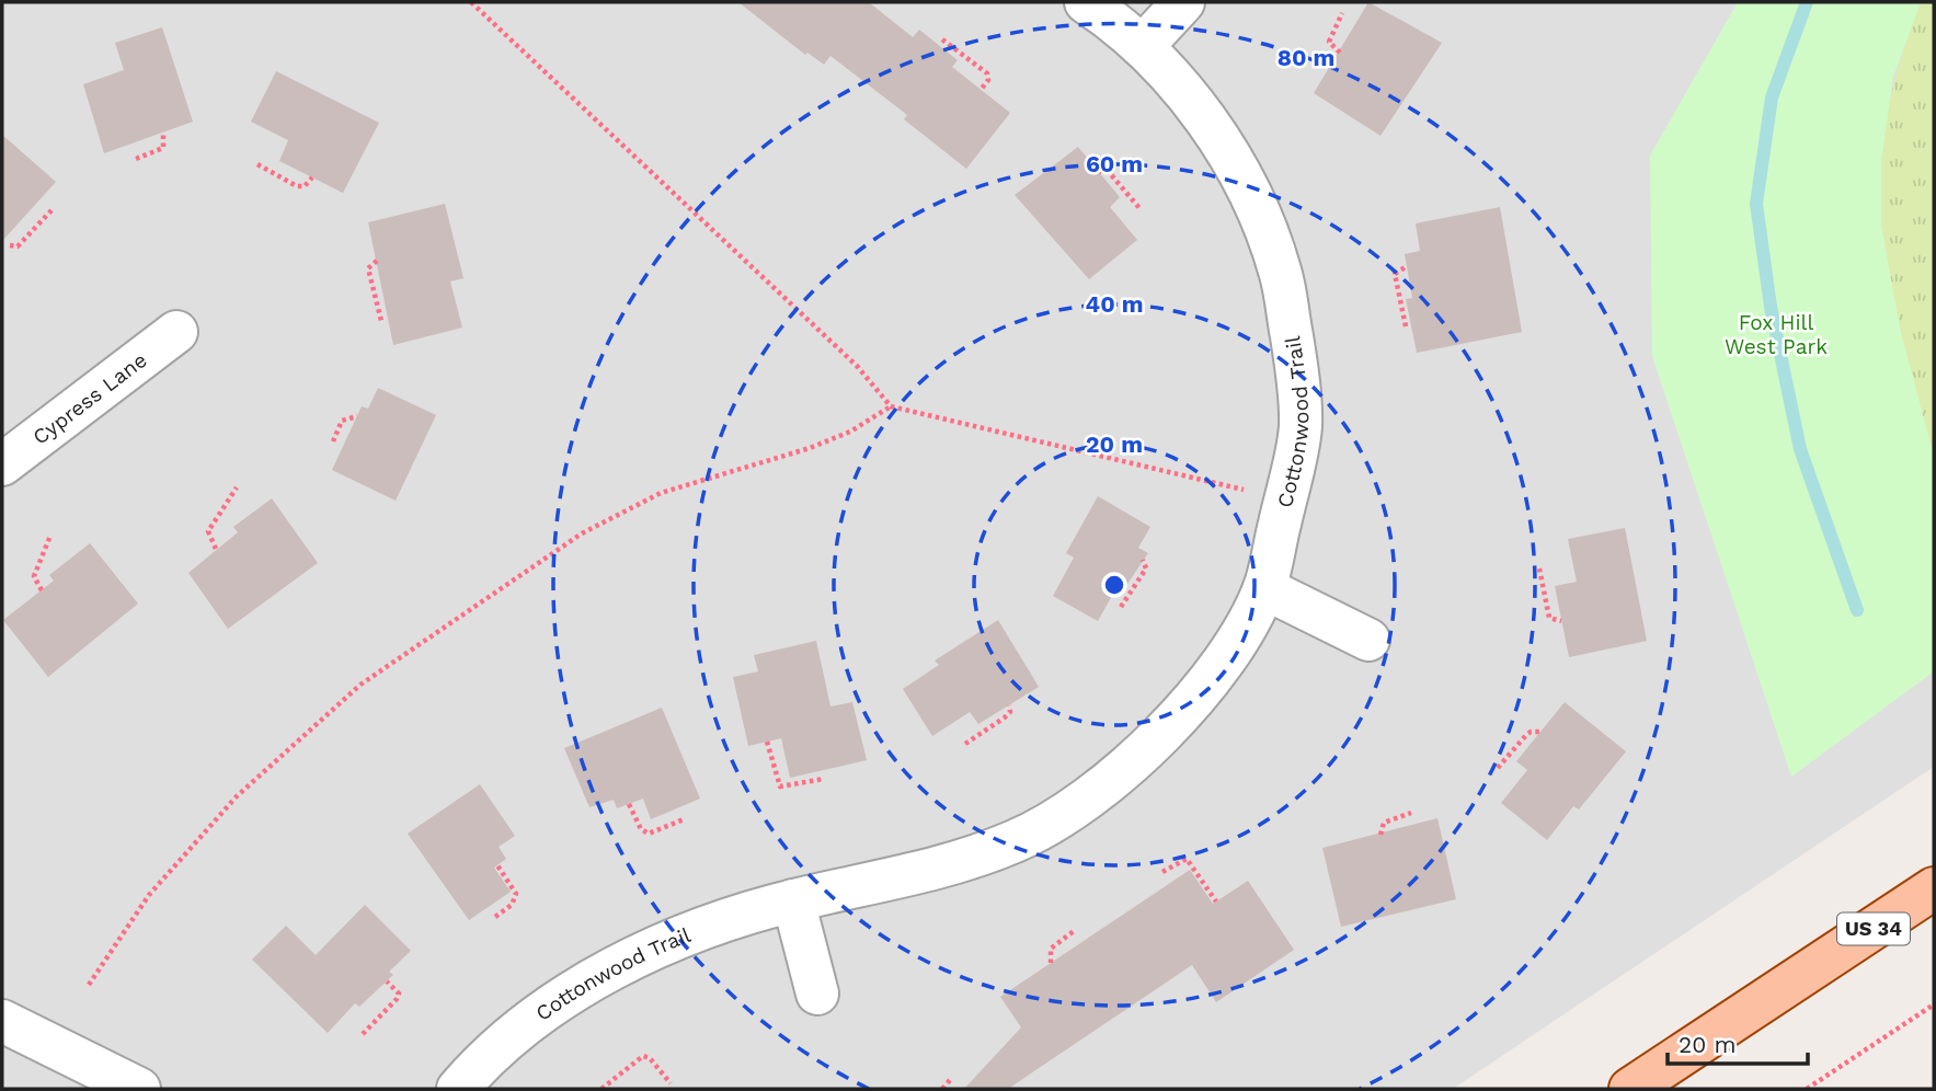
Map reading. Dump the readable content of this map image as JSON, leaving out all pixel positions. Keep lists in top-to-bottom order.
{
  "streets": {
    "main road": ["US 34"],
    "street": ["Cypress Lane", "Cottonwood Trail"]
  },
  "parks": ["Fox Hill West Park"],
  "scale_bar": "20 m",
  "rings": [
    "80 m",
    "60 m",
    "40 m",
    "20 m"
  ]
}
